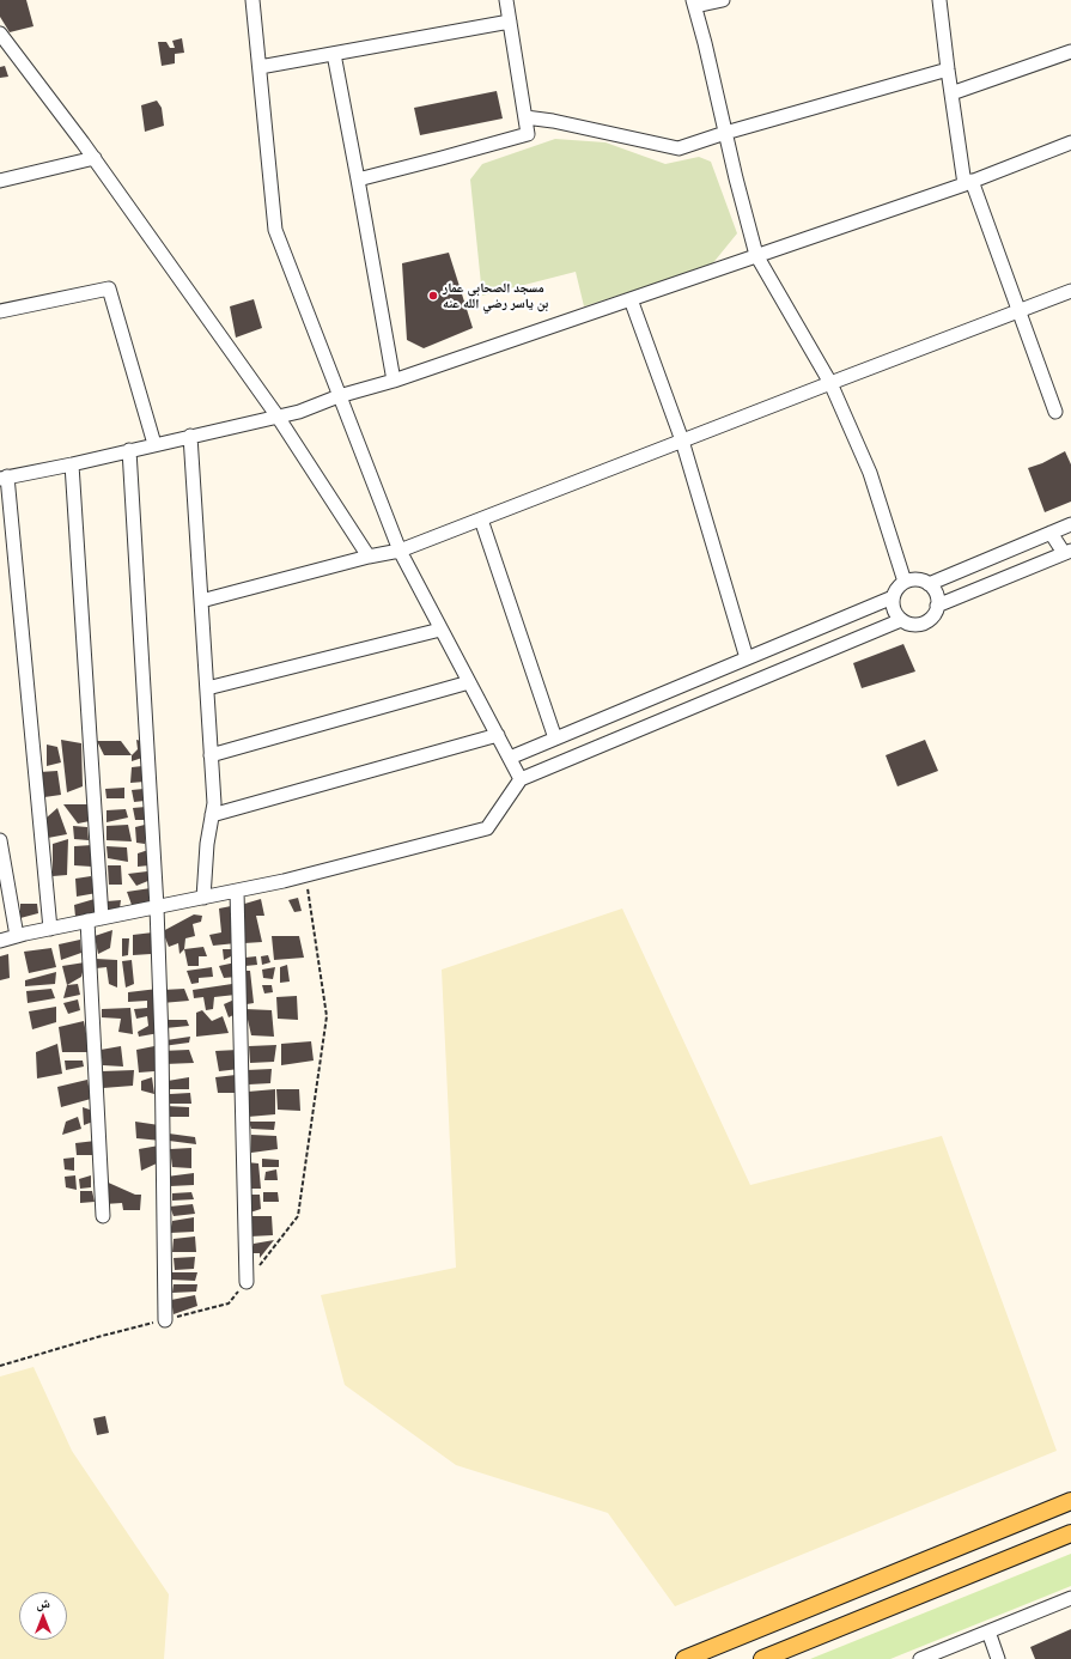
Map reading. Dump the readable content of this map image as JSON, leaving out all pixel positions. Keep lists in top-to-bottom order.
{
  "places": ["مسجد الصحابي عمار بن ياسر رضي الله عنه"],
  "north": "top"
}
